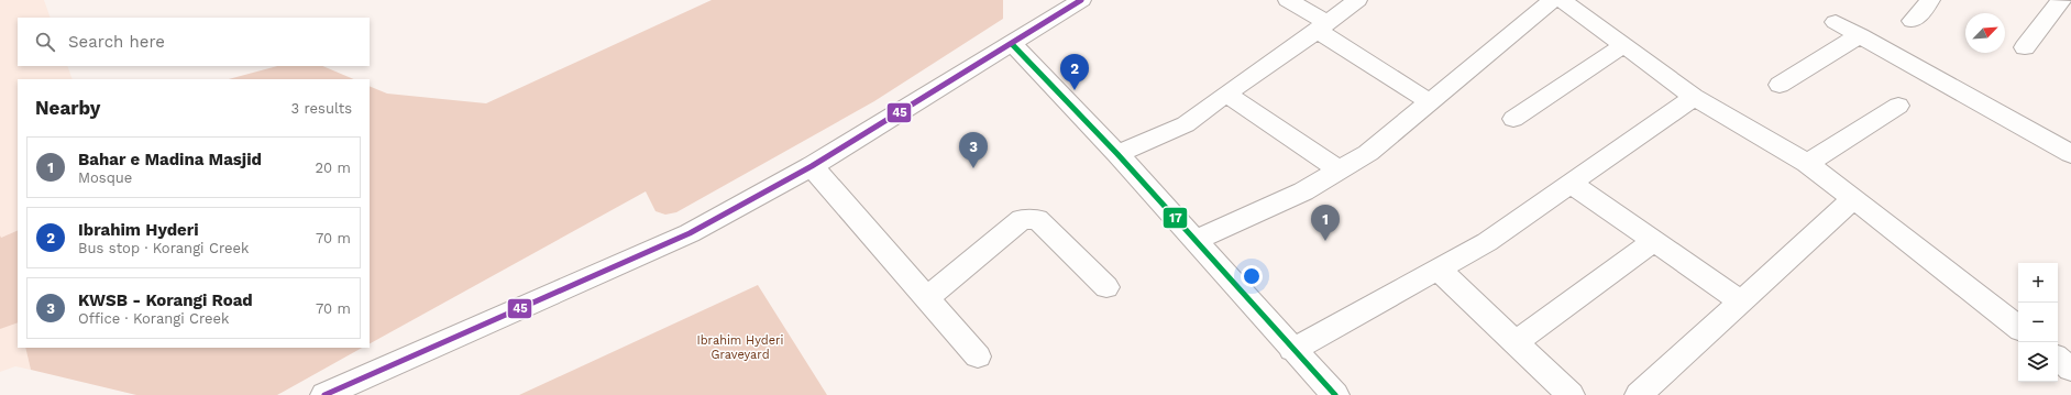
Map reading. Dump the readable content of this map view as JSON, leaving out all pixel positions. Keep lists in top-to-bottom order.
{
  "parks": ["Ibrahim Hyderi Graveyard"],
  "lines": ["transit line 45", "transit line 17"],
  "north": "top right",
  "page": {
    "search": "Search here",
    "pins": ["2", "3", "1"],
    "heading": ["Nearby", "3 results"],
    "list": [
      {
        "mark": "1",
        "name": "Bahar e Madina Masjid",
        "note": "Mosque",
        "value": "20 m"
      },
      {
        "mark": "2",
        "name": "Ibrahim Hyderi",
        "note": "Bus stop · Korangi Creek",
        "value": "70 m"
      },
      {
        "mark": "3",
        "name": "KWSB - Korangi Road",
        "note": "Office · Korangi Creek",
        "value": "70 m"
      }
    ],
    "map_buttons": ["+", "−"]
  }
}
